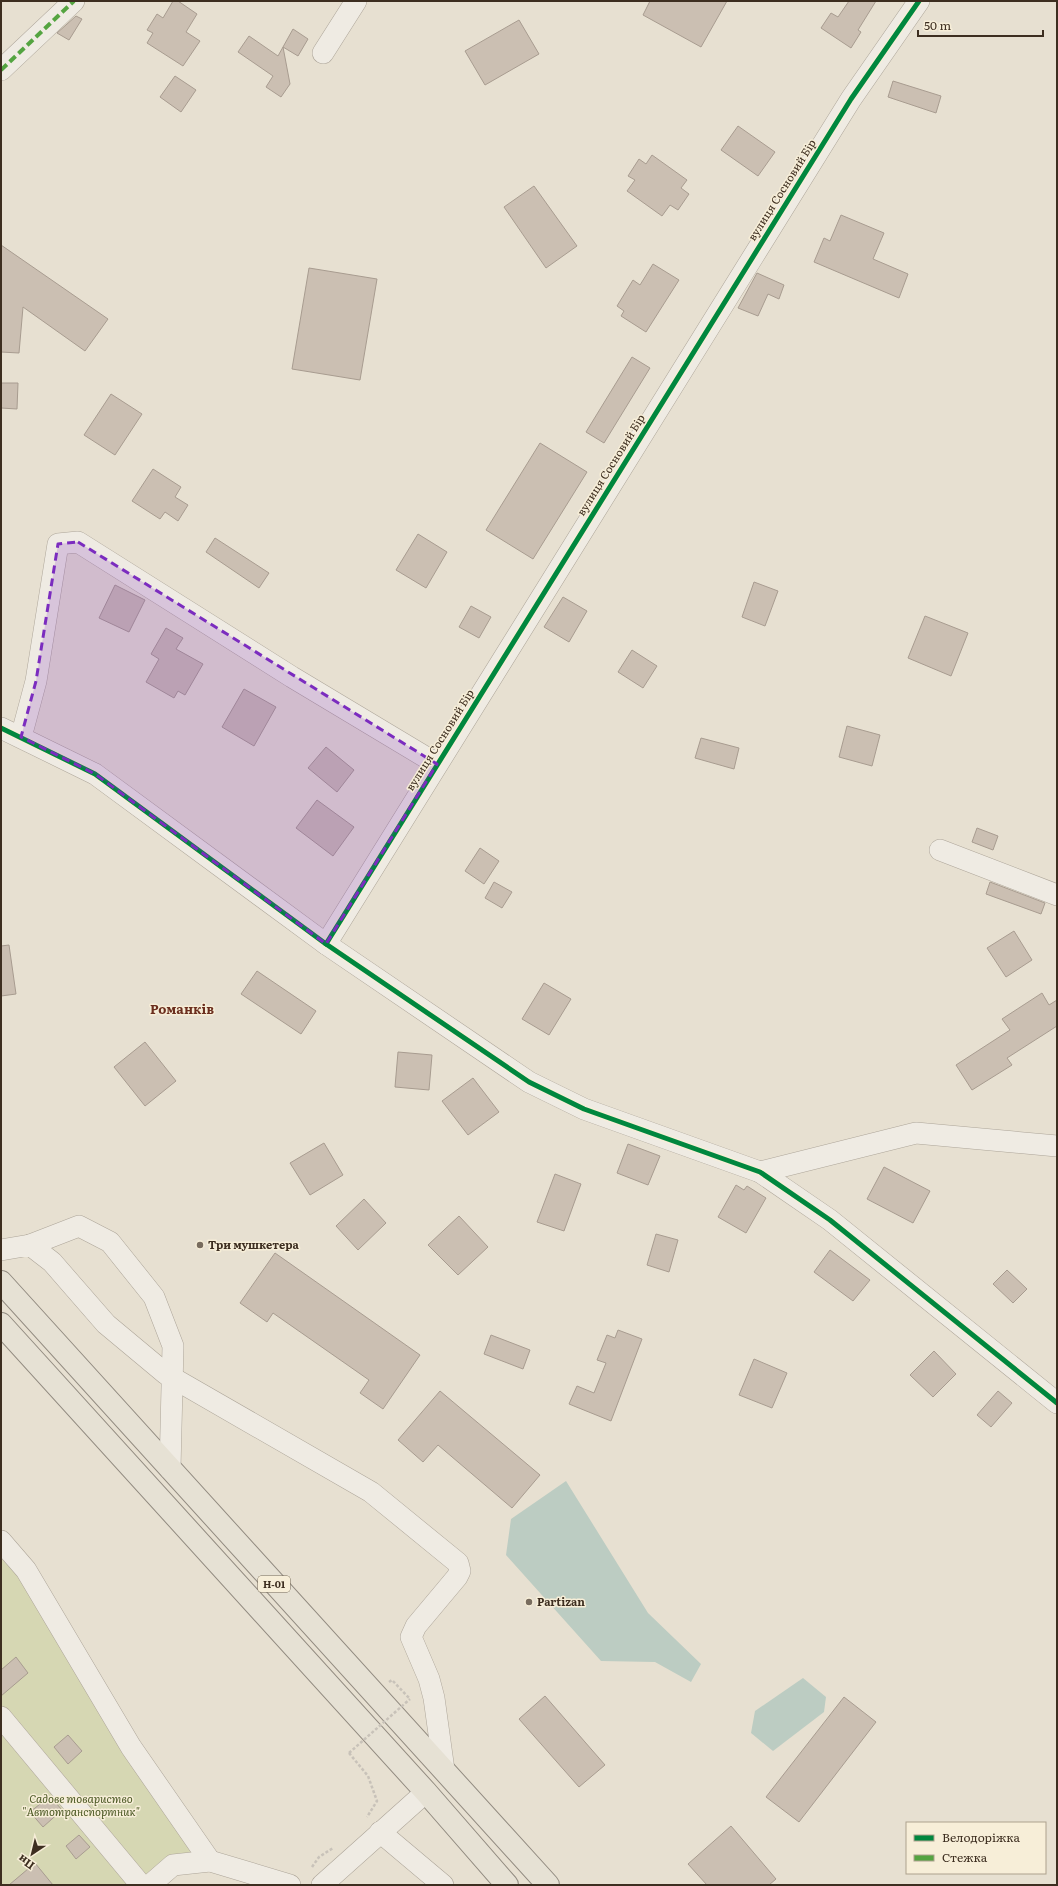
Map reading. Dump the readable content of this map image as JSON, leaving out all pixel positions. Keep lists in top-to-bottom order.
{
  "streets": {
    "main road": ["Н-01"],
    "street": ["вулиця Сосновий Бір"]
  },
  "districts": ["Романків"],
  "parks": ["Садове товариство \"Автотранспортник\""],
  "places": ["Три мушкетера", "Partizan"],
  "legend": ["Велодоріжка", "Стежка"],
  "scale_bar": "50 m",
  "north": "bottom left"
}
